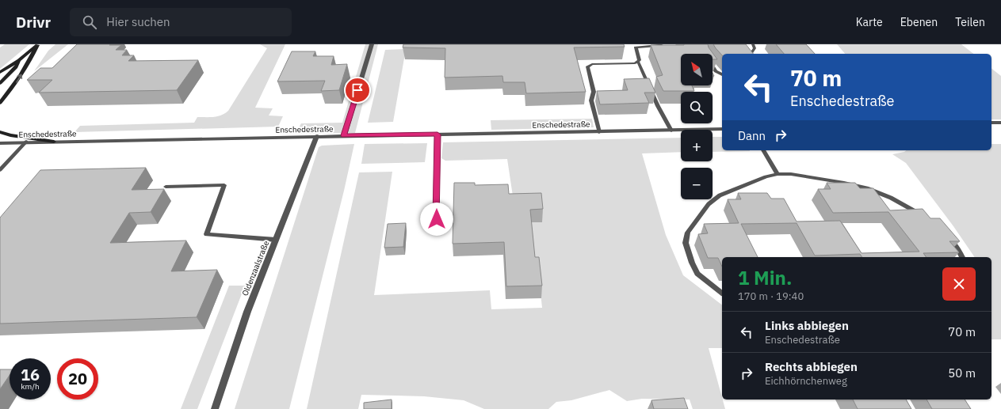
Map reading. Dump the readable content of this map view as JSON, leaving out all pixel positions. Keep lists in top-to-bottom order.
{
  "streets": {
    "street": ["Enschedestraße", "Oldenzaalstraße"]
  },
  "crossings": [
    ["Enschedestraße", "Oldenzaalstraße"]
  ],
  "north": "top left",
  "page": {
    "header": "Drivr",
    "search": "Hier suchen",
    "nav": ["Karte", "Ebenen", "Teilen"],
    "map_buttons": ["+", "−"],
    "turn": ["70 m", "Enschedestraße"],
    "then": "Dann",
    "heading": ["1 Min.", "170 m · 19:40"],
    "list": [
      {
        "name": "Links abbiegen",
        "note": "Enschedestraße",
        "value": "70 m"
      },
      {
        "name": "Rechts abbiegen",
        "note": "Eichhörnchenweg",
        "value": "50 m"
      }
    ],
    "speed": "16 km/h",
    "limit": "20"
  }
}
